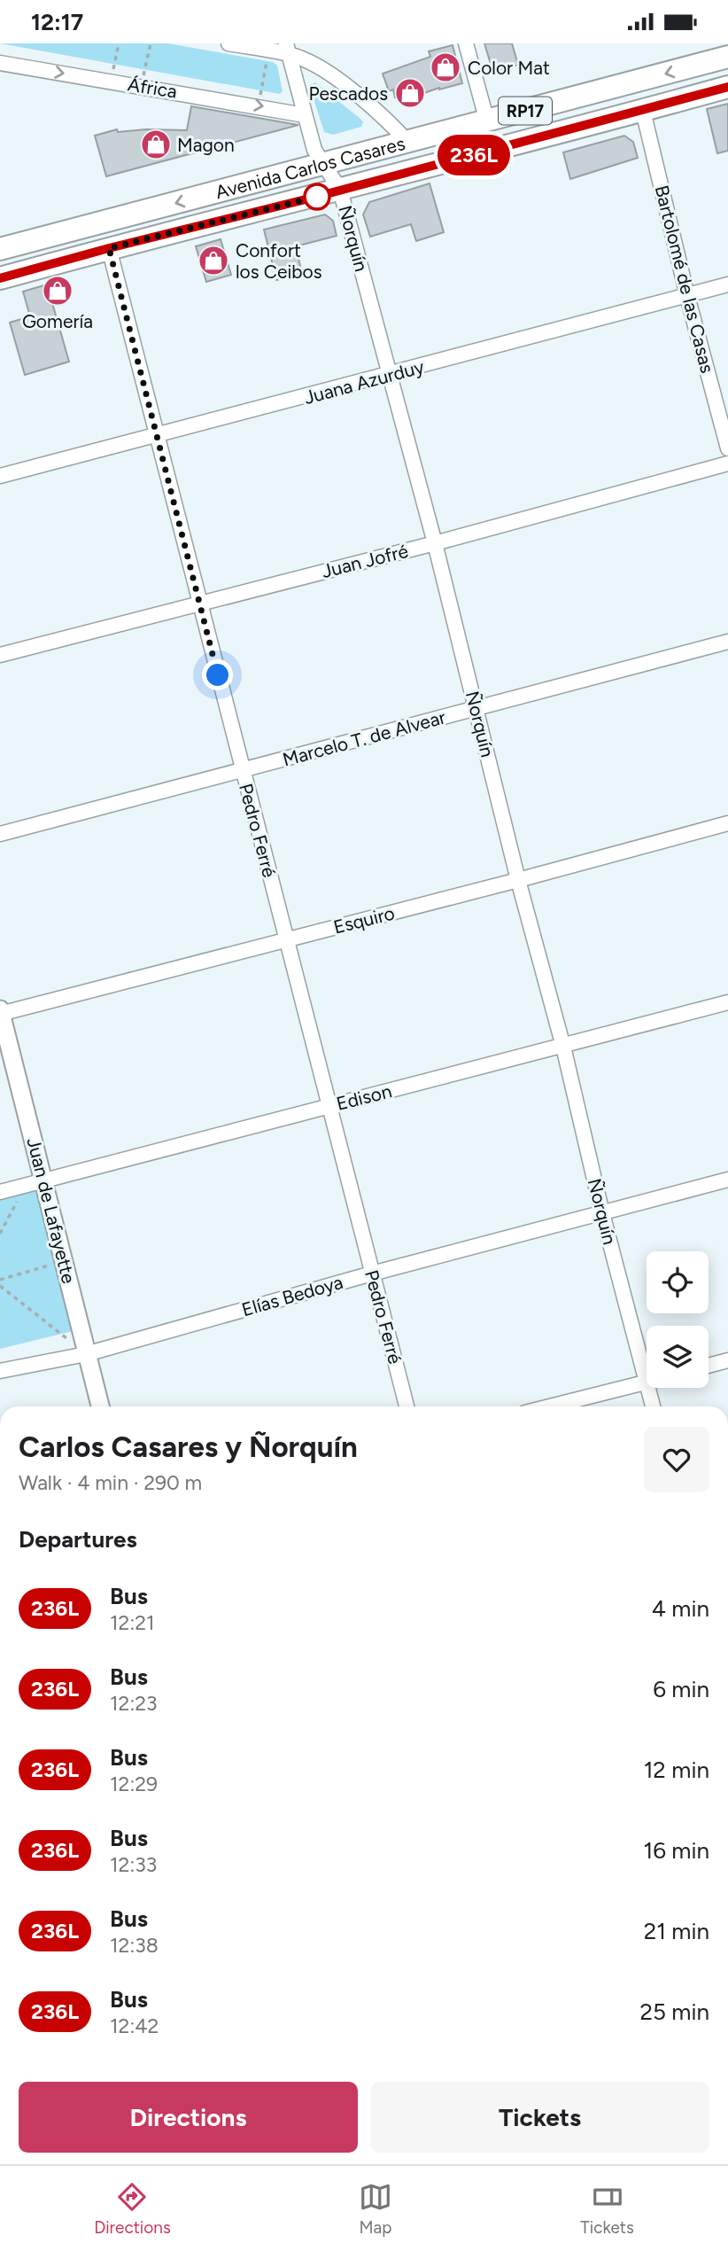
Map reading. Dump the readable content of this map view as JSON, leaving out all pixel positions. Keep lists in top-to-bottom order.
{
  "streets": {
    "main road": ["RP17", "Avenida Carlos Casares"],
    "street": [
      "África",
      "Ñorquín",
      "Bartolomé de las Casas",
      "Juana Azurduy",
      "Juan Jofré",
      "Marcelo T. de Alvear",
      "Pedro Ferré",
      "Esquiro",
      "Edison",
      "Juan de Lafayette",
      "Elías Bedoya"
    ]
  },
  "crossings": [
    ["África", "Ñorquín"],
    ["Avenida Carlos Casares", "Ñorquín"],
    ["Avenida Carlos Casares", "Bartolomé de las Casas"],
    ["Avenida Carlos Casares", "Pedro Ferré"],
    ["Ñorquín", "Juana Azurduy"],
    ["Ñorquín", "Juan Jofré"],
    ["Ñorquín", "Marcelo T. de Alvear"],
    ["Ñorquín", "Esquiro"],
    ["Ñorquín", "Edison"],
    ["Ñorquín", "Elías Bedoya"],
    ["Bartolomé de las Casas", "Juana Azurduy"],
    ["Juana Azurduy", "Pedro Ferré"],
    ["Juan Jofré", "Pedro Ferré"],
    ["Marcelo T. de Alvear", "Pedro Ferré"],
    ["Pedro Ferré", "Esquiro"],
    ["Pedro Ferré", "Edison"],
    ["Pedro Ferré", "Elías Bedoya"],
    ["Esquiro", "Juan de Lafayette"],
    ["Edison", "Juan de Lafayette"],
    ["Juan de Lafayette", "Elías Bedoya"]
  ],
  "one_way": ["África"],
  "places": {
    "shop": [
      "Color Mat",
      "Pescados",
      "Magon",
      "Confort los Ceibos",
      "Gomería"
    ]
  },
  "lines": ["bus line 236L"],
  "page": {
    "status": "12:17",
    "on_map": "236L",
    "heading": [
      ["Carlos Casares y Ñorquín", "Walk · 4 min · 290 m"],
      "Departures"
    ],
    "list": [
      {
        "mark": "236L",
        "name": "Bus",
        "note": "12:21",
        "value": "4 min"
      },
      {
        "mark": "236L",
        "name": "Bus",
        "note": "12:23",
        "value": "6 min"
      },
      {
        "mark": "236L",
        "name": "Bus",
        "note": "12:29",
        "value": "12 min"
      },
      {
        "mark": "236L",
        "name": "Bus",
        "note": "12:33",
        "value": "16 min"
      },
      {
        "mark": "236L",
        "name": "Bus",
        "note": "12:38",
        "value": "21 min"
      },
      {
        "mark": "236L",
        "name": "Bus",
        "note": "12:42",
        "value": "25 min"
      }
    ],
    "buttons": ["Directions", "Tickets"],
    "tabs": ["Directions", "Map", "Tickets"]
  }
}
